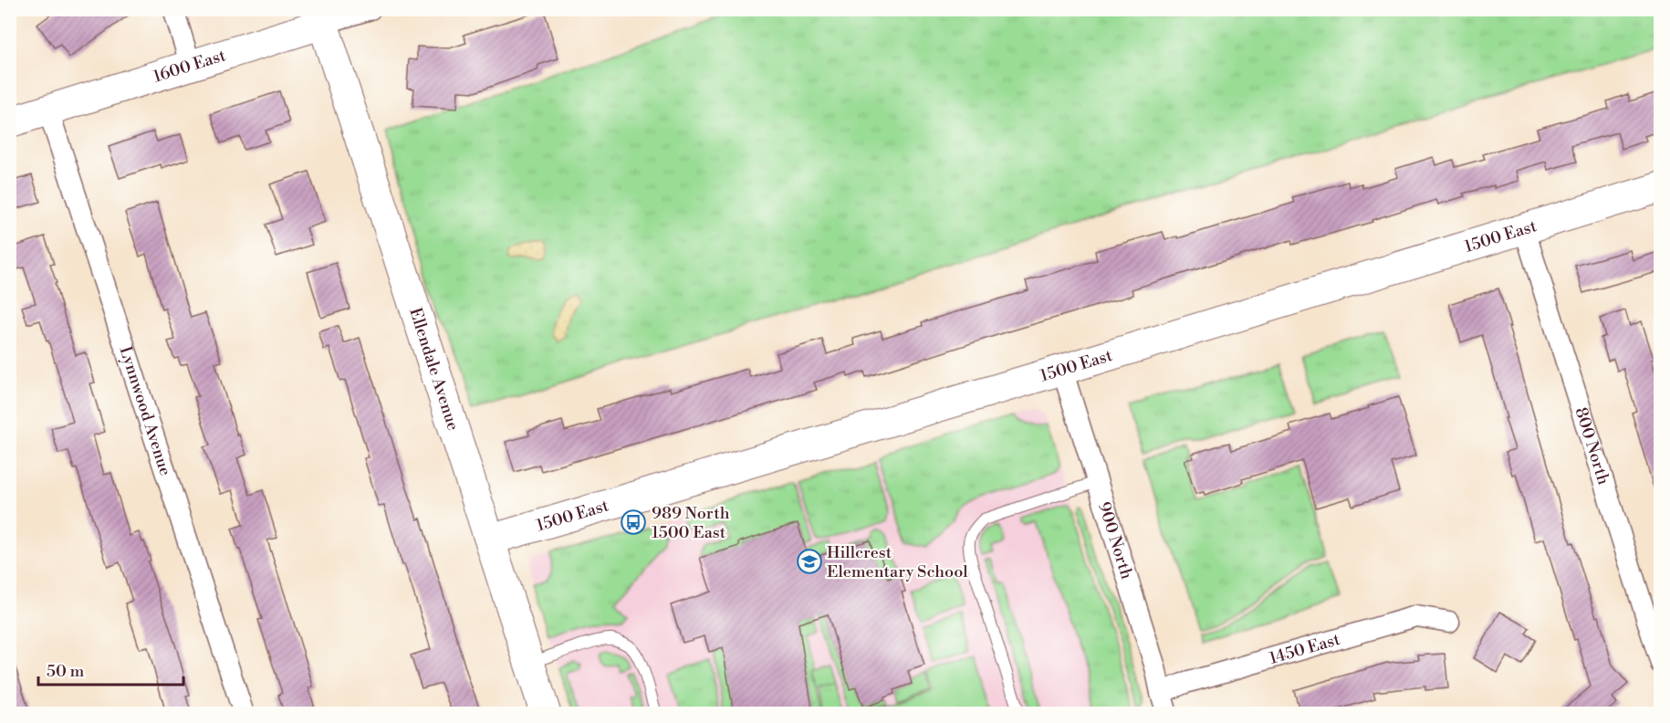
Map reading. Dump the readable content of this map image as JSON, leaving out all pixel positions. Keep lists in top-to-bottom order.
{
  "streets": {
    "street": [
      "1600 East",
      "1500 East",
      "Ellendale Avenue",
      "Lynnwood Avenue",
      "800 North",
      "900 North",
      "1450 East"
    ]
  },
  "crossings": [
    ["1600 East", "Ellendale Avenue"],
    ["1600 East", "Lynnwood Avenue"],
    ["1500 East", "Ellendale Avenue"],
    ["1500 East", "800 North"],
    ["1500 East", "900 North"],
    ["900 North", "1450 East"]
  ],
  "places": {
    "bus stop": ["989 North 1500 East"],
    "school or university": ["Hillcrest Elementary School"]
  },
  "scale_bar": "50 m"
}
